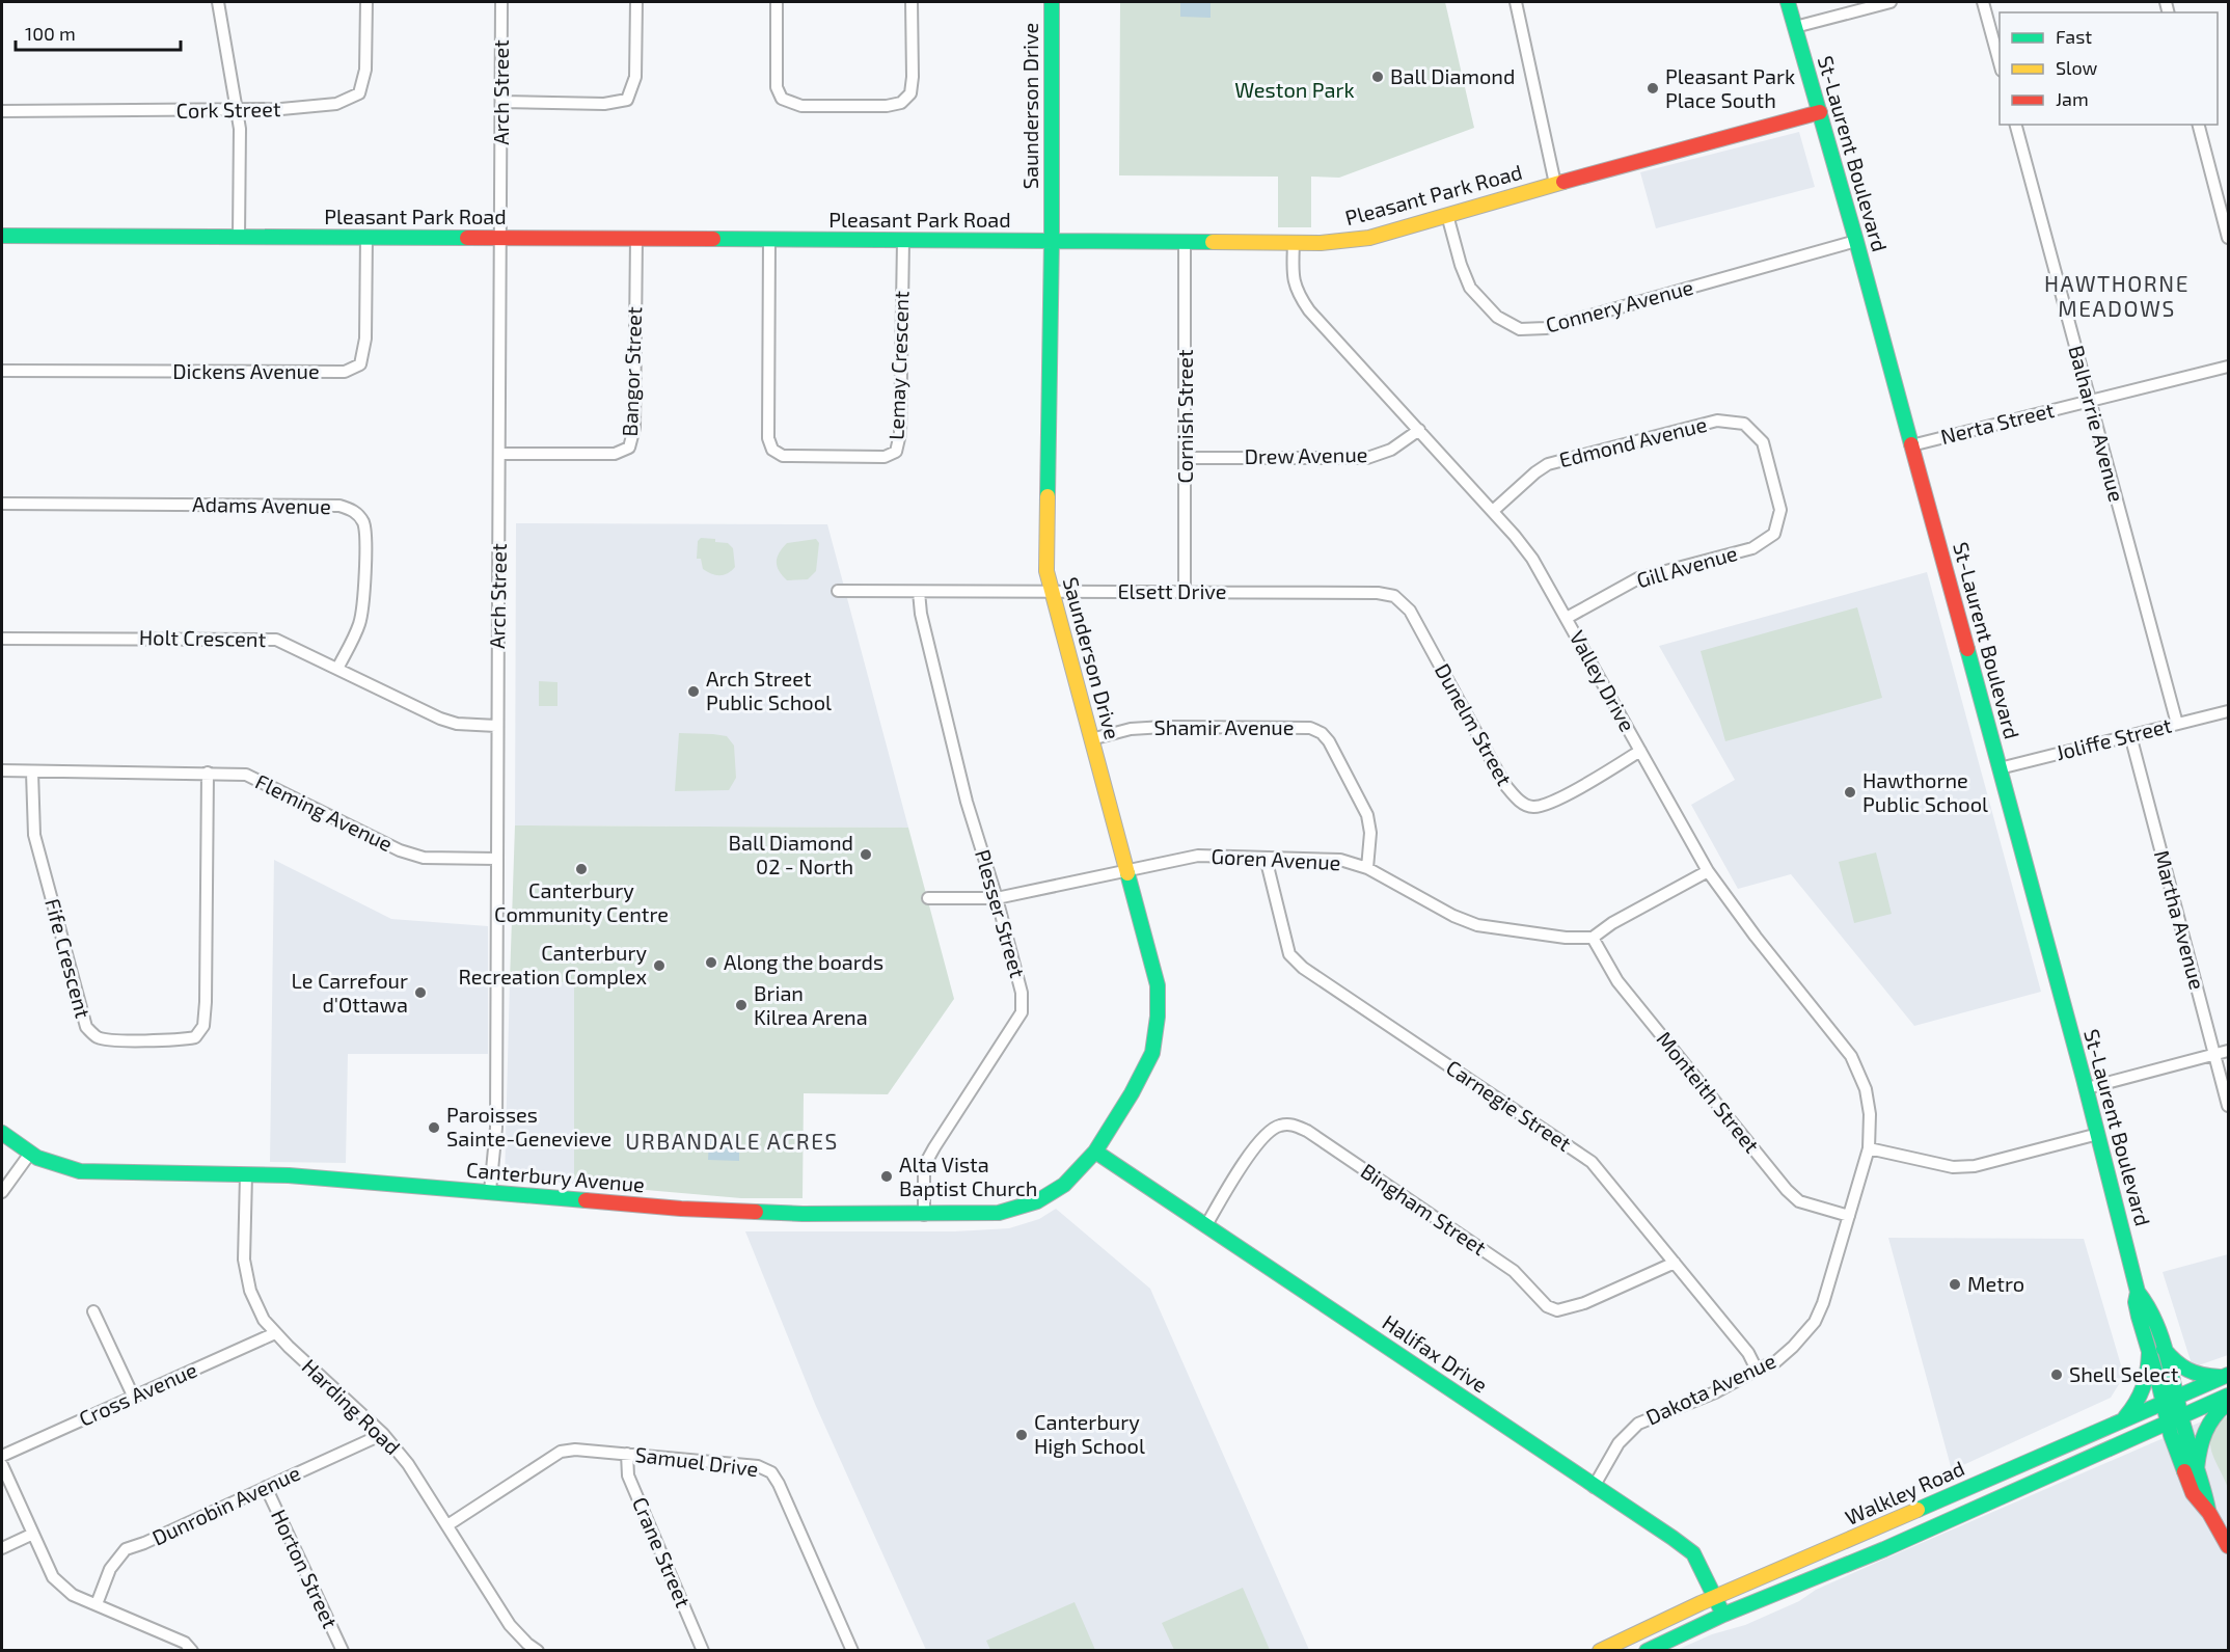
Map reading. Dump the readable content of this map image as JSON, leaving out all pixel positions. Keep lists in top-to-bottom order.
{
  "streets": {
    "street": [
      "Arch Street",
      "Saunderson Drive",
      "Cork Street",
      "St-Laurent Boulevard",
      "Pleasant Park Road",
      "Connery Avenue",
      "Lemay Crescent",
      "Dickens Avenue",
      "Bangor Street",
      "Cornish Street",
      "Nerta Street",
      "Balharrie Avenue",
      "Edmond Avenue",
      "Drew Avenue",
      "Adams Avenue",
      "Gill Avenue",
      "Elsett Drive",
      "Holt Crescent",
      "Valley Drive",
      "Dunelm Street",
      "Shamir Avenue",
      "Joliffe Street",
      "Fleming Avenue",
      "Goren Avenue",
      "Plesser Street",
      "Martha Avenue",
      "Fife Crescent",
      "Monteith Street",
      "Carnegie Street",
      "Canterbury Avenue",
      "Bingham Street",
      "Halifax Drive",
      "Dakota Avenue",
      "Cross Avenue",
      "Harding Road",
      "Samuel Drive",
      "Walkley Road",
      "Dunrobin Avenue",
      "Crane Street",
      "Horton Street"
    ]
  },
  "crossings": [
    ["Arch Street", "Pleasant Park Road"],
    ["Arch Street", "Bangor Street"],
    ["Arch Street", "Holt Crescent"],
    ["Arch Street", "Fleming Avenue"],
    ["Arch Street", "Canterbury Avenue"],
    ["Saunderson Drive", "Pleasant Park Road"],
    ["Saunderson Drive", "Elsett Drive"],
    ["Saunderson Drive", "Shamir Avenue"],
    ["Saunderson Drive", "Goren Avenue"],
    ["Saunderson Drive", "Canterbury Avenue"],
    ["Saunderson Drive", "Halifax Drive"],
    ["St-Laurent Boulevard", "Pleasant Park Road"],
    ["St-Laurent Boulevard", "Connery Avenue"],
    ["St-Laurent Boulevard", "Nerta Street"],
    ["St-Laurent Boulevard", "Joliffe Street"],
    ["St-Laurent Boulevard", "Walkley Road"],
    ["Pleasant Park Road", "Connery Avenue"],
    ["Pleasant Park Road", "Lemay Crescent"],
    ["Pleasant Park Road", "Dickens Avenue"],
    ["Pleasant Park Road", "Bangor Street"],
    ["Pleasant Park Road", "Cornish Street"],
    ["Pleasant Park Road", "Valley Drive"],
    ["Cornish Street", "Drew Avenue"],
    ["Cornish Street", "Elsett Drive"],
    ["Nerta Street", "Balharrie Avenue"],
    ["Balharrie Avenue", "Joliffe Street"],
    ["Edmond Avenue", "Gill Avenue"],
    ["Edmond Avenue", "Valley Drive"],
    ["Drew Avenue", "Valley Drive"],
    ["Adams Avenue", "Holt Crescent"],
    ["Gill Avenue", "Valley Drive"],
    ["Elsett Drive", "Dunelm Street"],
    ["Elsett Drive", "Plesser Street"],
    ["Valley Drive", "Dunelm Street"],
    ["Valley Drive", "Dakota Avenue"],
    ["Shamir Avenue", "Goren Avenue"],
    ["Joliffe Street", "Martha Avenue"],
    ["Fleming Avenue", "Fife Crescent"],
    ["Goren Avenue", "Plesser Street"],
    ["Goren Avenue", "Monteith Street"],
    ["Goren Avenue", "Carnegie Street"],
    ["Plesser Street", "Canterbury Avenue"],
    ["Monteith Street", "Dakota Avenue"],
    ["Carnegie Street", "Bingham Street"],
    ["Carnegie Street", "Dakota Avenue"],
    ["Canterbury Avenue", "Halifax Drive"],
    ["Canterbury Avenue", "Harding Road"],
    ["Bingham Street", "Halifax Drive"],
    ["Halifax Drive", "Dakota Avenue"],
    ["Halifax Drive", "Walkley Road"],
    ["Cross Avenue", "Harding Road"],
    ["Harding Road", "Samuel Drive"],
    ["Harding Road", "Dunrobin Avenue"],
    ["Samuel Drive", "Crane Street"],
    ["Dunrobin Avenue", "Horton Street"]
  ],
  "districts": ["HAWTHORNE MEADOWS", "URBANDALE ACRES"],
  "parks": ["Weston Park"],
  "places": [
    "Ball Diamond",
    "Pleasant Park Place South",
    "Arch Street Public School",
    "Hawthorne Public School",
    "Ball Diamond 02 - North",
    "Canterbury Community Centre",
    "Along the boards",
    "Canterbury Recreation Complex",
    "Le Carrefour d'Ottawa",
    "Brian Kilrea Arena",
    "Paroisses Sainte-Genevieve",
    "Alta Vista Baptist Church",
    "Metro",
    "Shell Select",
    "Canterbury High School"
  ],
  "legend": ["Fast", "Slow", "Jam"],
  "scale_bar": "100 m"
}
